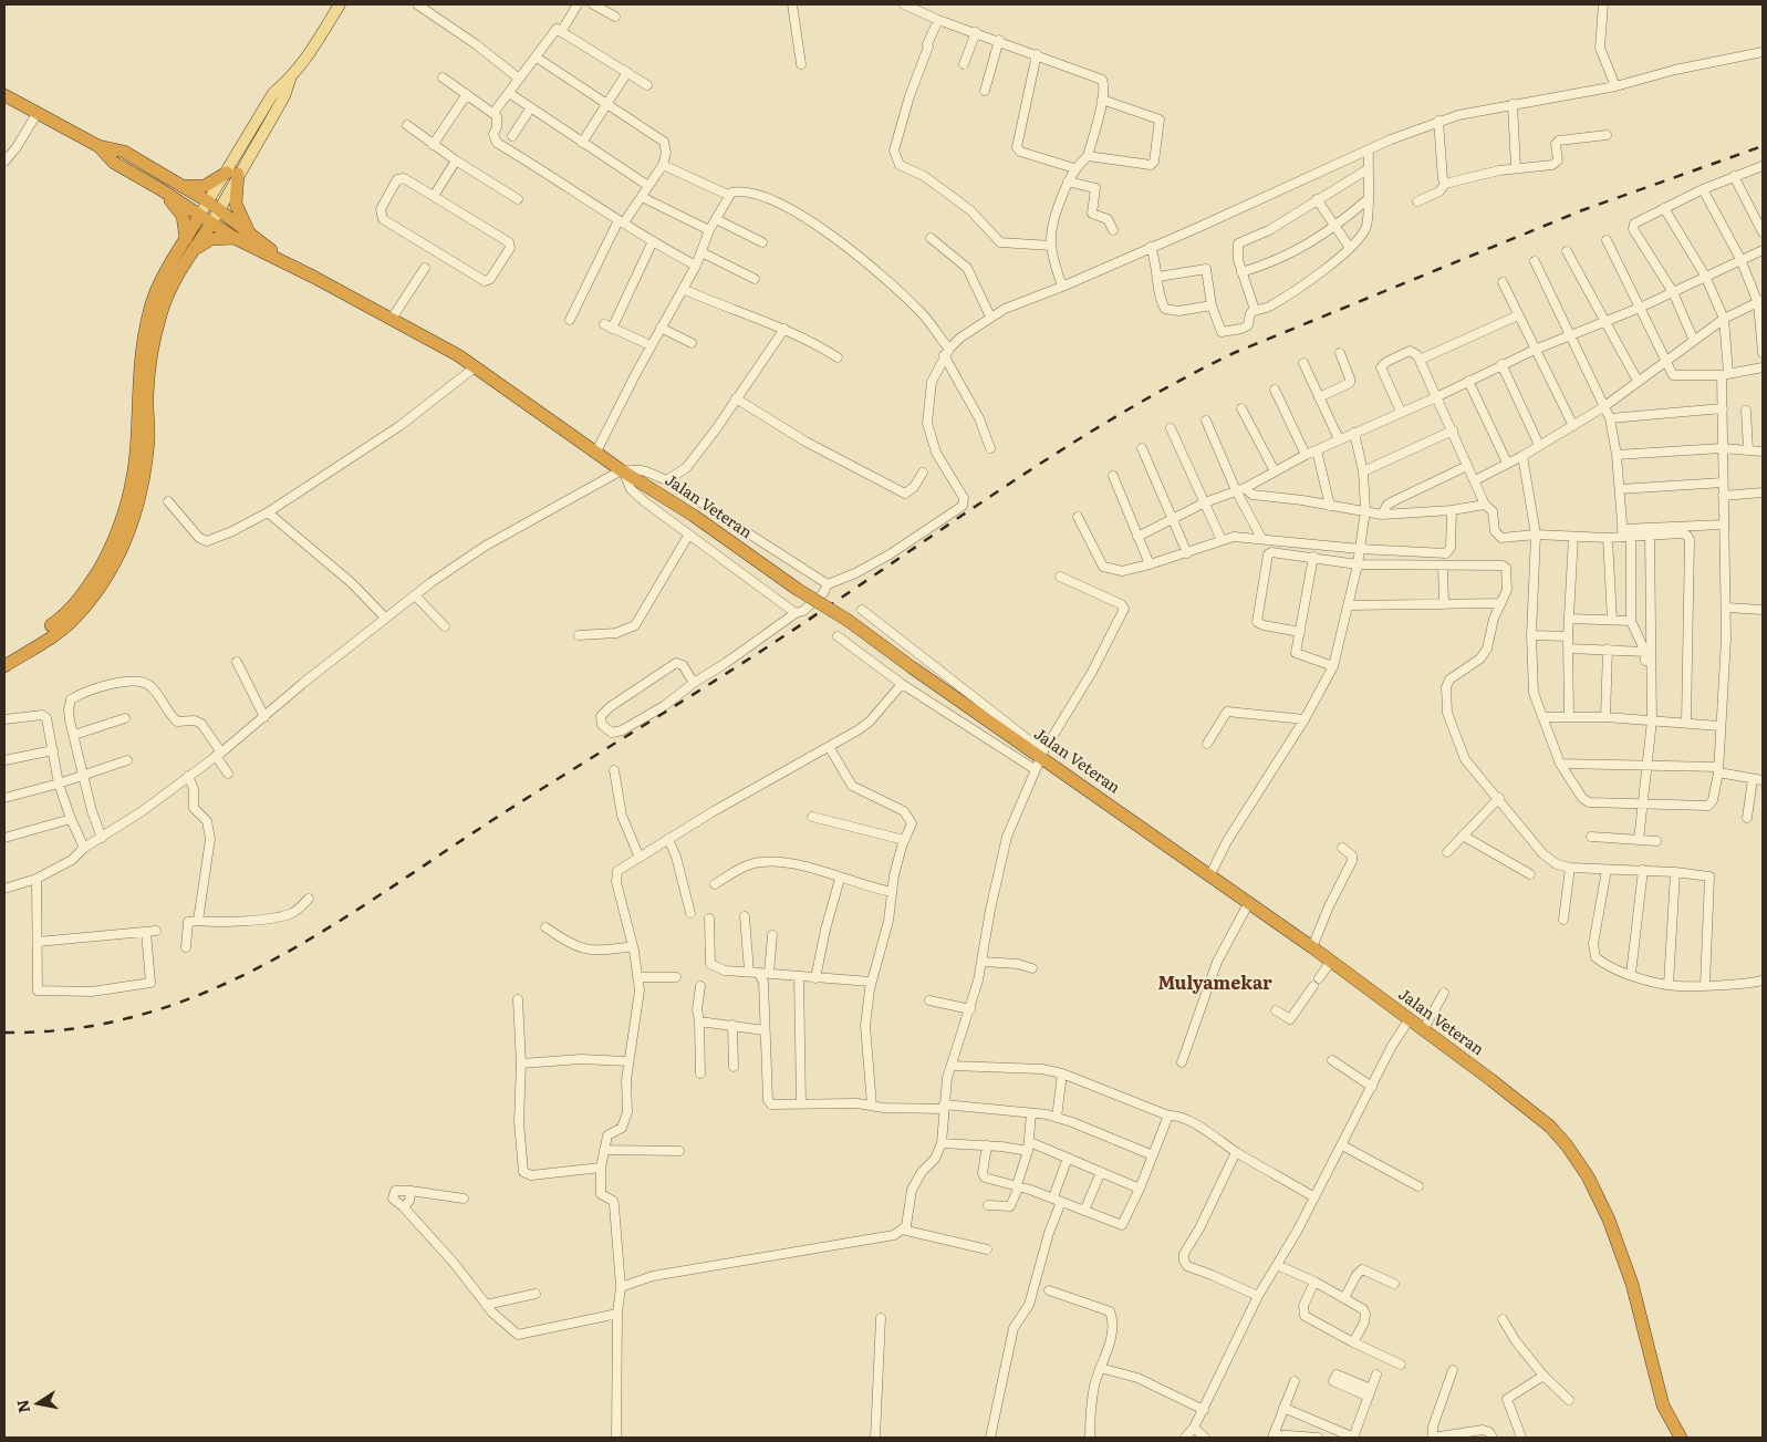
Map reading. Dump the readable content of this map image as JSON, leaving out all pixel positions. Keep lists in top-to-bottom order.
{
  "streets": {
    "highway": ["Jalan Veteran"]
  },
  "districts": ["Mulyamekar"],
  "north": "left"
}
